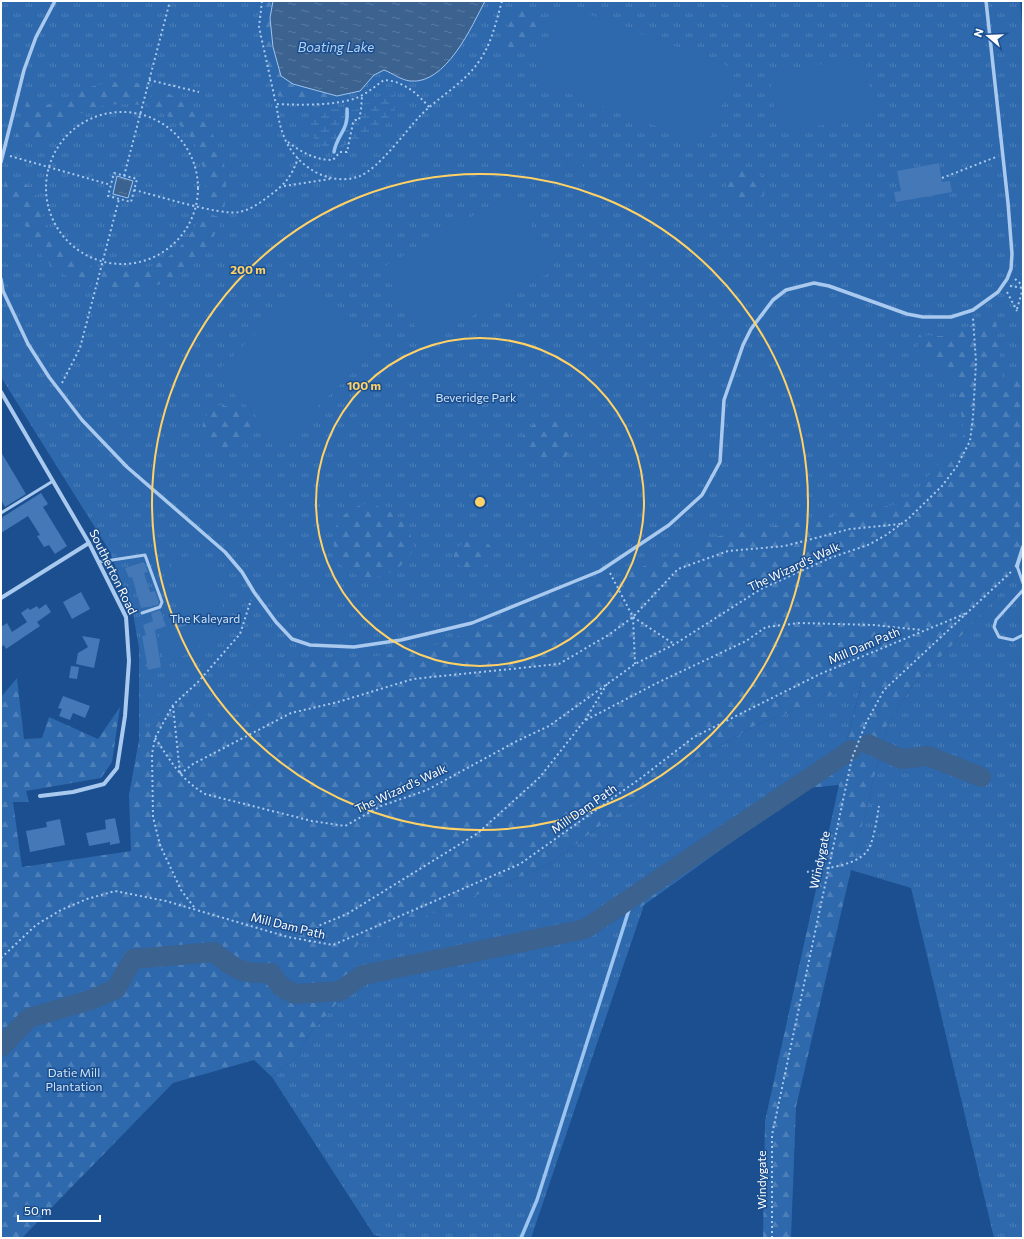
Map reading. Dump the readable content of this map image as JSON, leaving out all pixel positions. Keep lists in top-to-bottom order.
{
  "streets": {
    "street": ["Southerton Road"],
    "path": ["The Wizard's Walk", "Mill Dam Path", "Windygate"]
  },
  "crossings": [
    ["Mill Dam Path", "Windygate"]
  ],
  "water": ["Boating Lake"],
  "parks": ["Beveridge Park", "The Kaleyard", "Datie Mill Plantation"],
  "scale_bar": "50 m",
  "north": "left",
  "rings": ["200 m", "100 m"]
}
